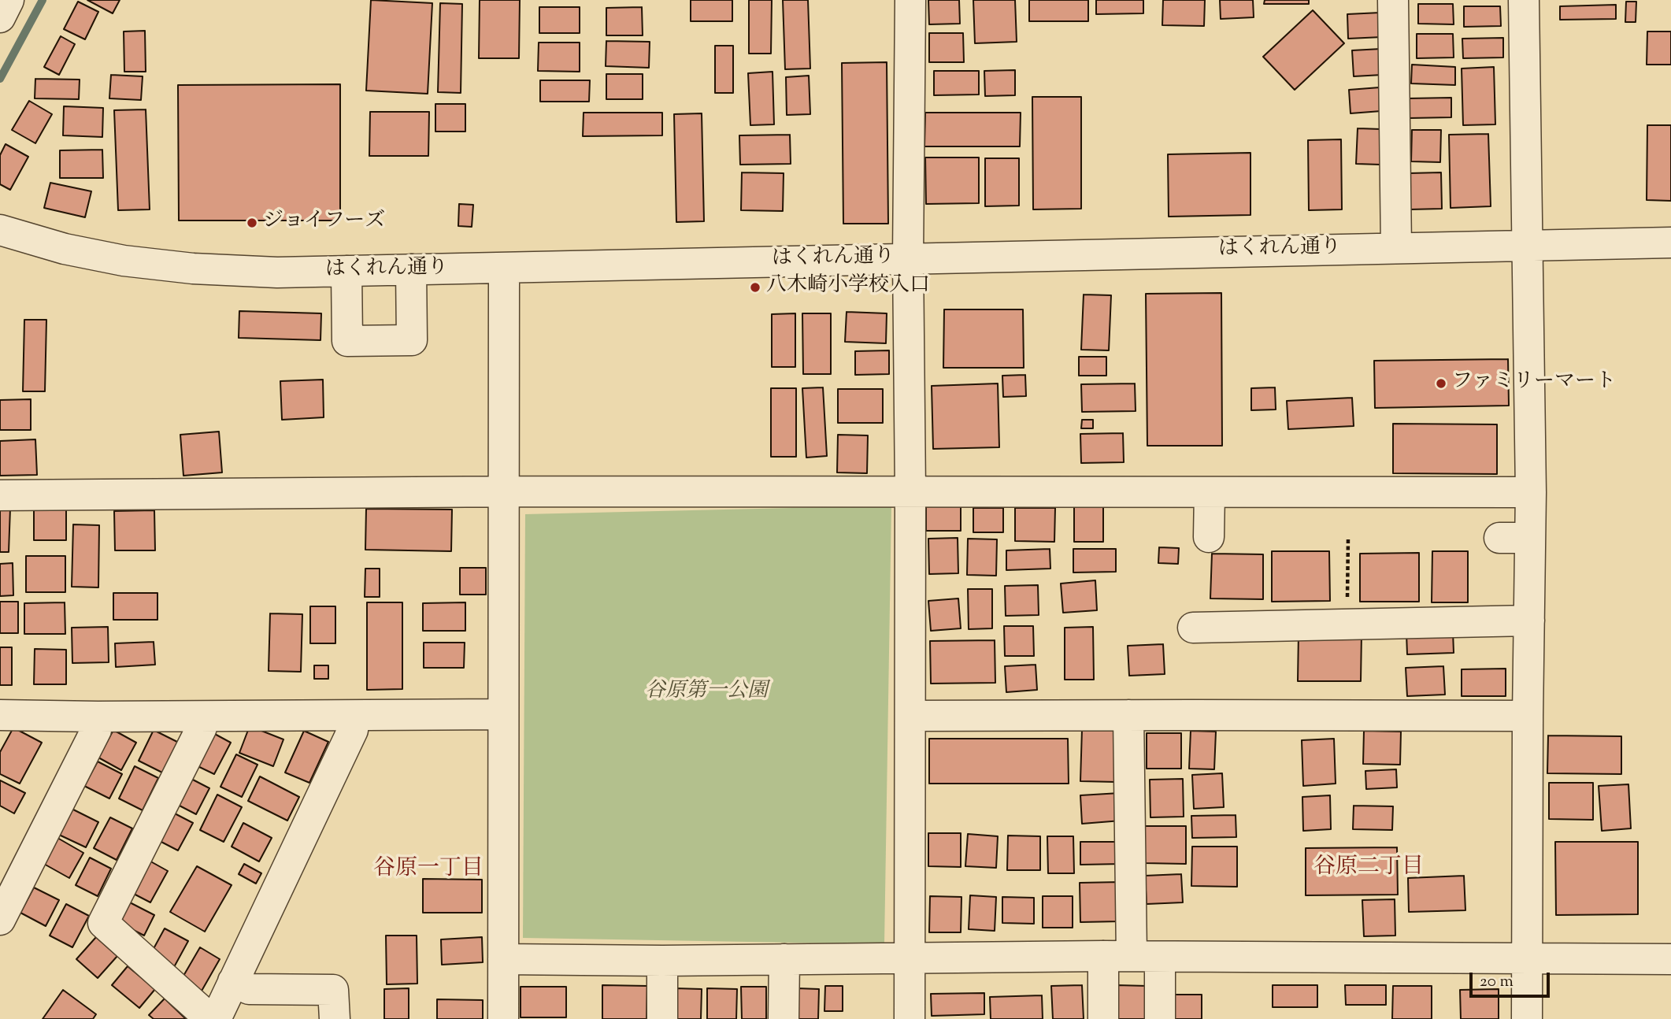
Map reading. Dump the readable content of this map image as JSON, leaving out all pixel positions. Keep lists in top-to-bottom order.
{
  "streets": {
    "street": ["はくれん通り"]
  },
  "districts": ["谷原二丁目", "谷原一丁目"],
  "parks": ["谷原第一公園"],
  "places": ["ジョイフーズ", "八木崎小学校入口", "ファミリーマート"],
  "scale_bar": "20 m"
}
